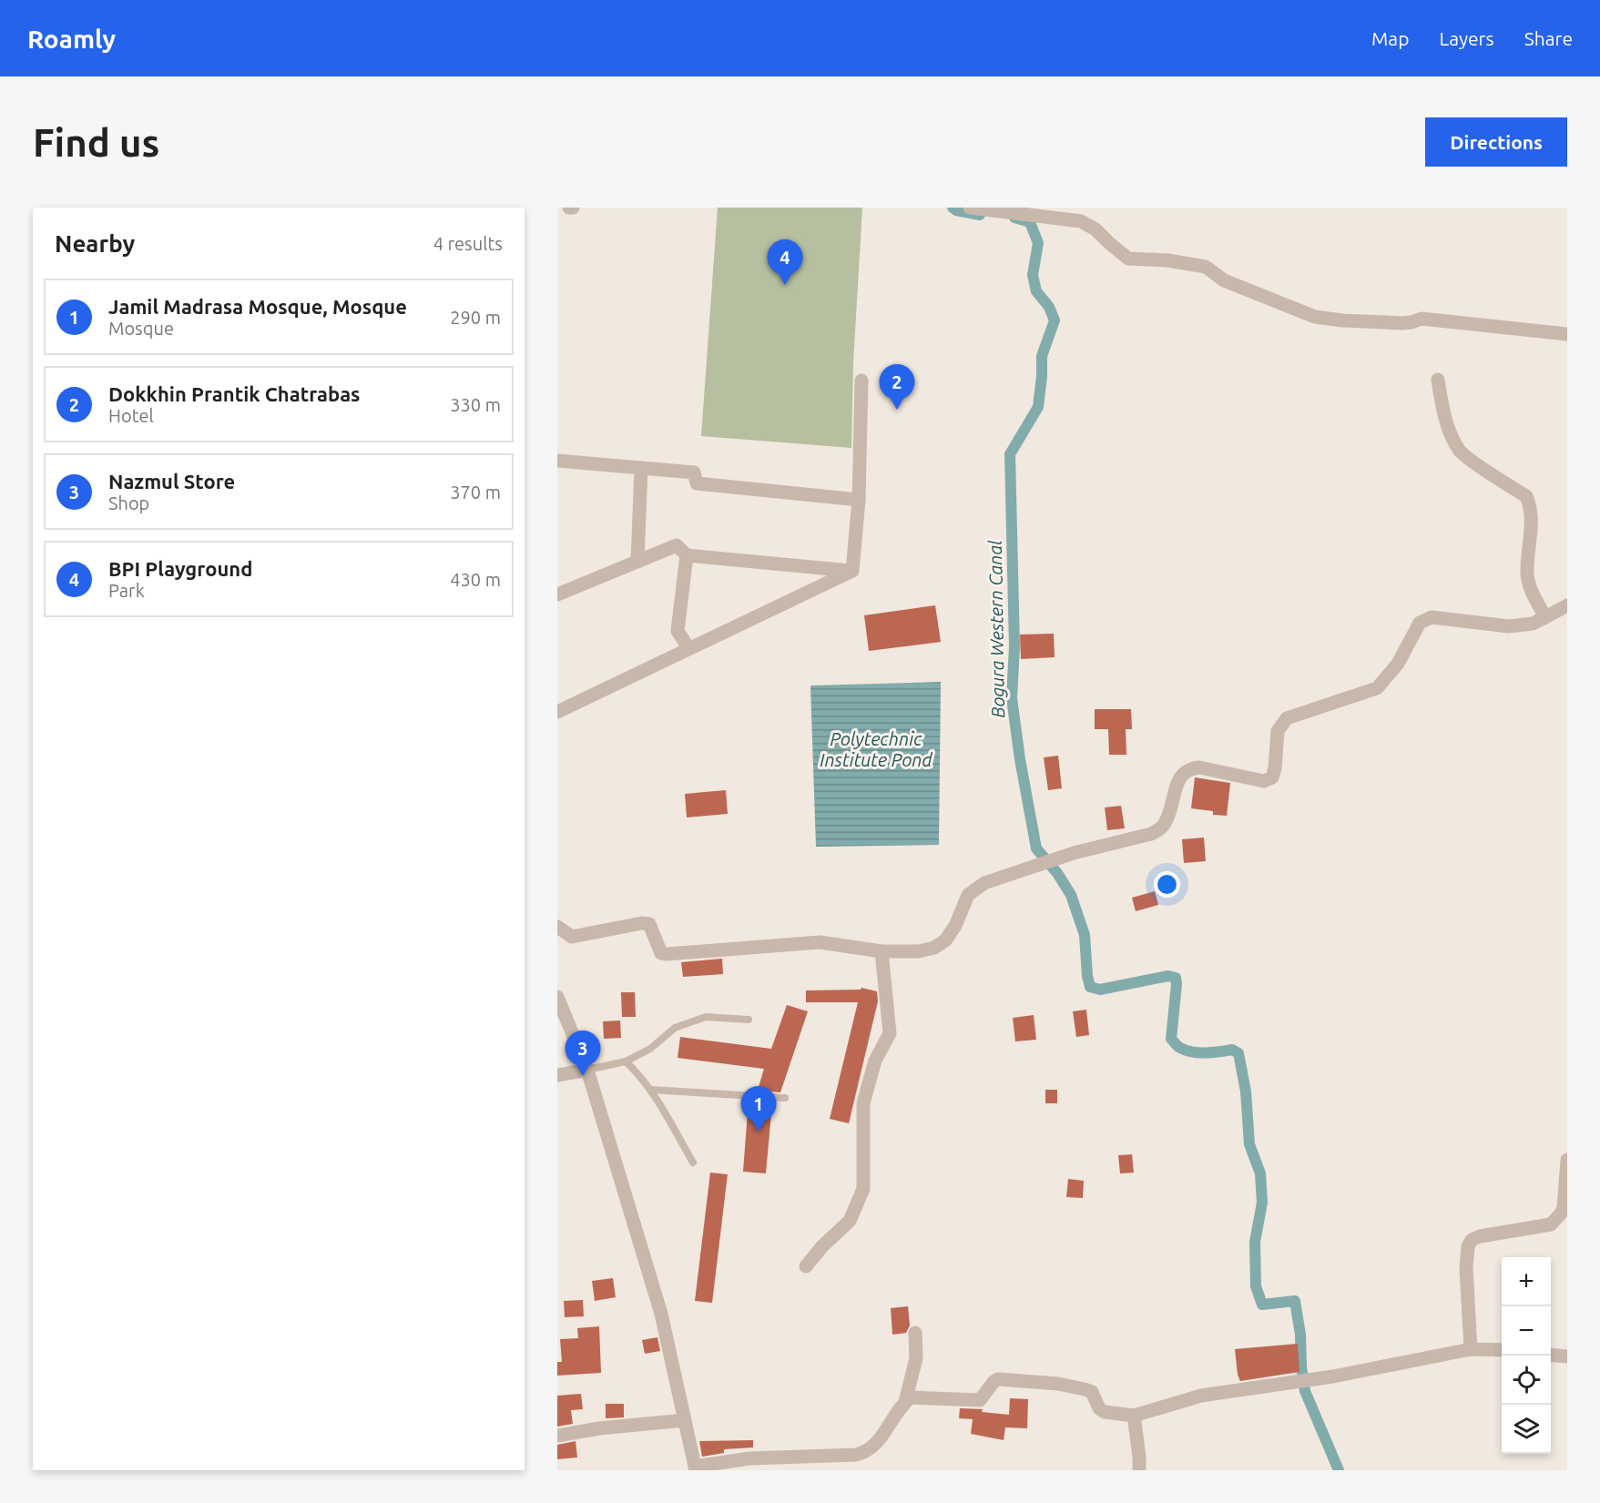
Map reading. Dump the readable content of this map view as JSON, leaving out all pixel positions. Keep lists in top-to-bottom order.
{
  "water": ["Bogura Western Canal", "Polytechnic Institute Pond"],
  "page": {
    "header": "Roamly",
    "nav": ["Map", "Layers", "Share"],
    "buttons": "Directions",
    "title": "Find us",
    "heading": ["Nearby", "4 results"],
    "pins": [
      "4",
      "2",
      "3",
      "1"
    ],
    "list": [
      {
        "mark": "1",
        "name": "Jamil Madrasa Mosque, Mosque",
        "note": "Mosque",
        "value": "290 m"
      },
      {
        "mark": "2",
        "name": "Dokkhin Prantik Chatrabas",
        "note": "Hotel",
        "value": "330 m"
      },
      {
        "mark": "3",
        "name": "Nazmul Store",
        "note": "Shop",
        "value": "370 m"
      },
      {
        "mark": "4",
        "name": "BPI Playground",
        "note": "Park",
        "value": "430 m"
      }
    ],
    "map_buttons": ["+", "−"]
  }
}
